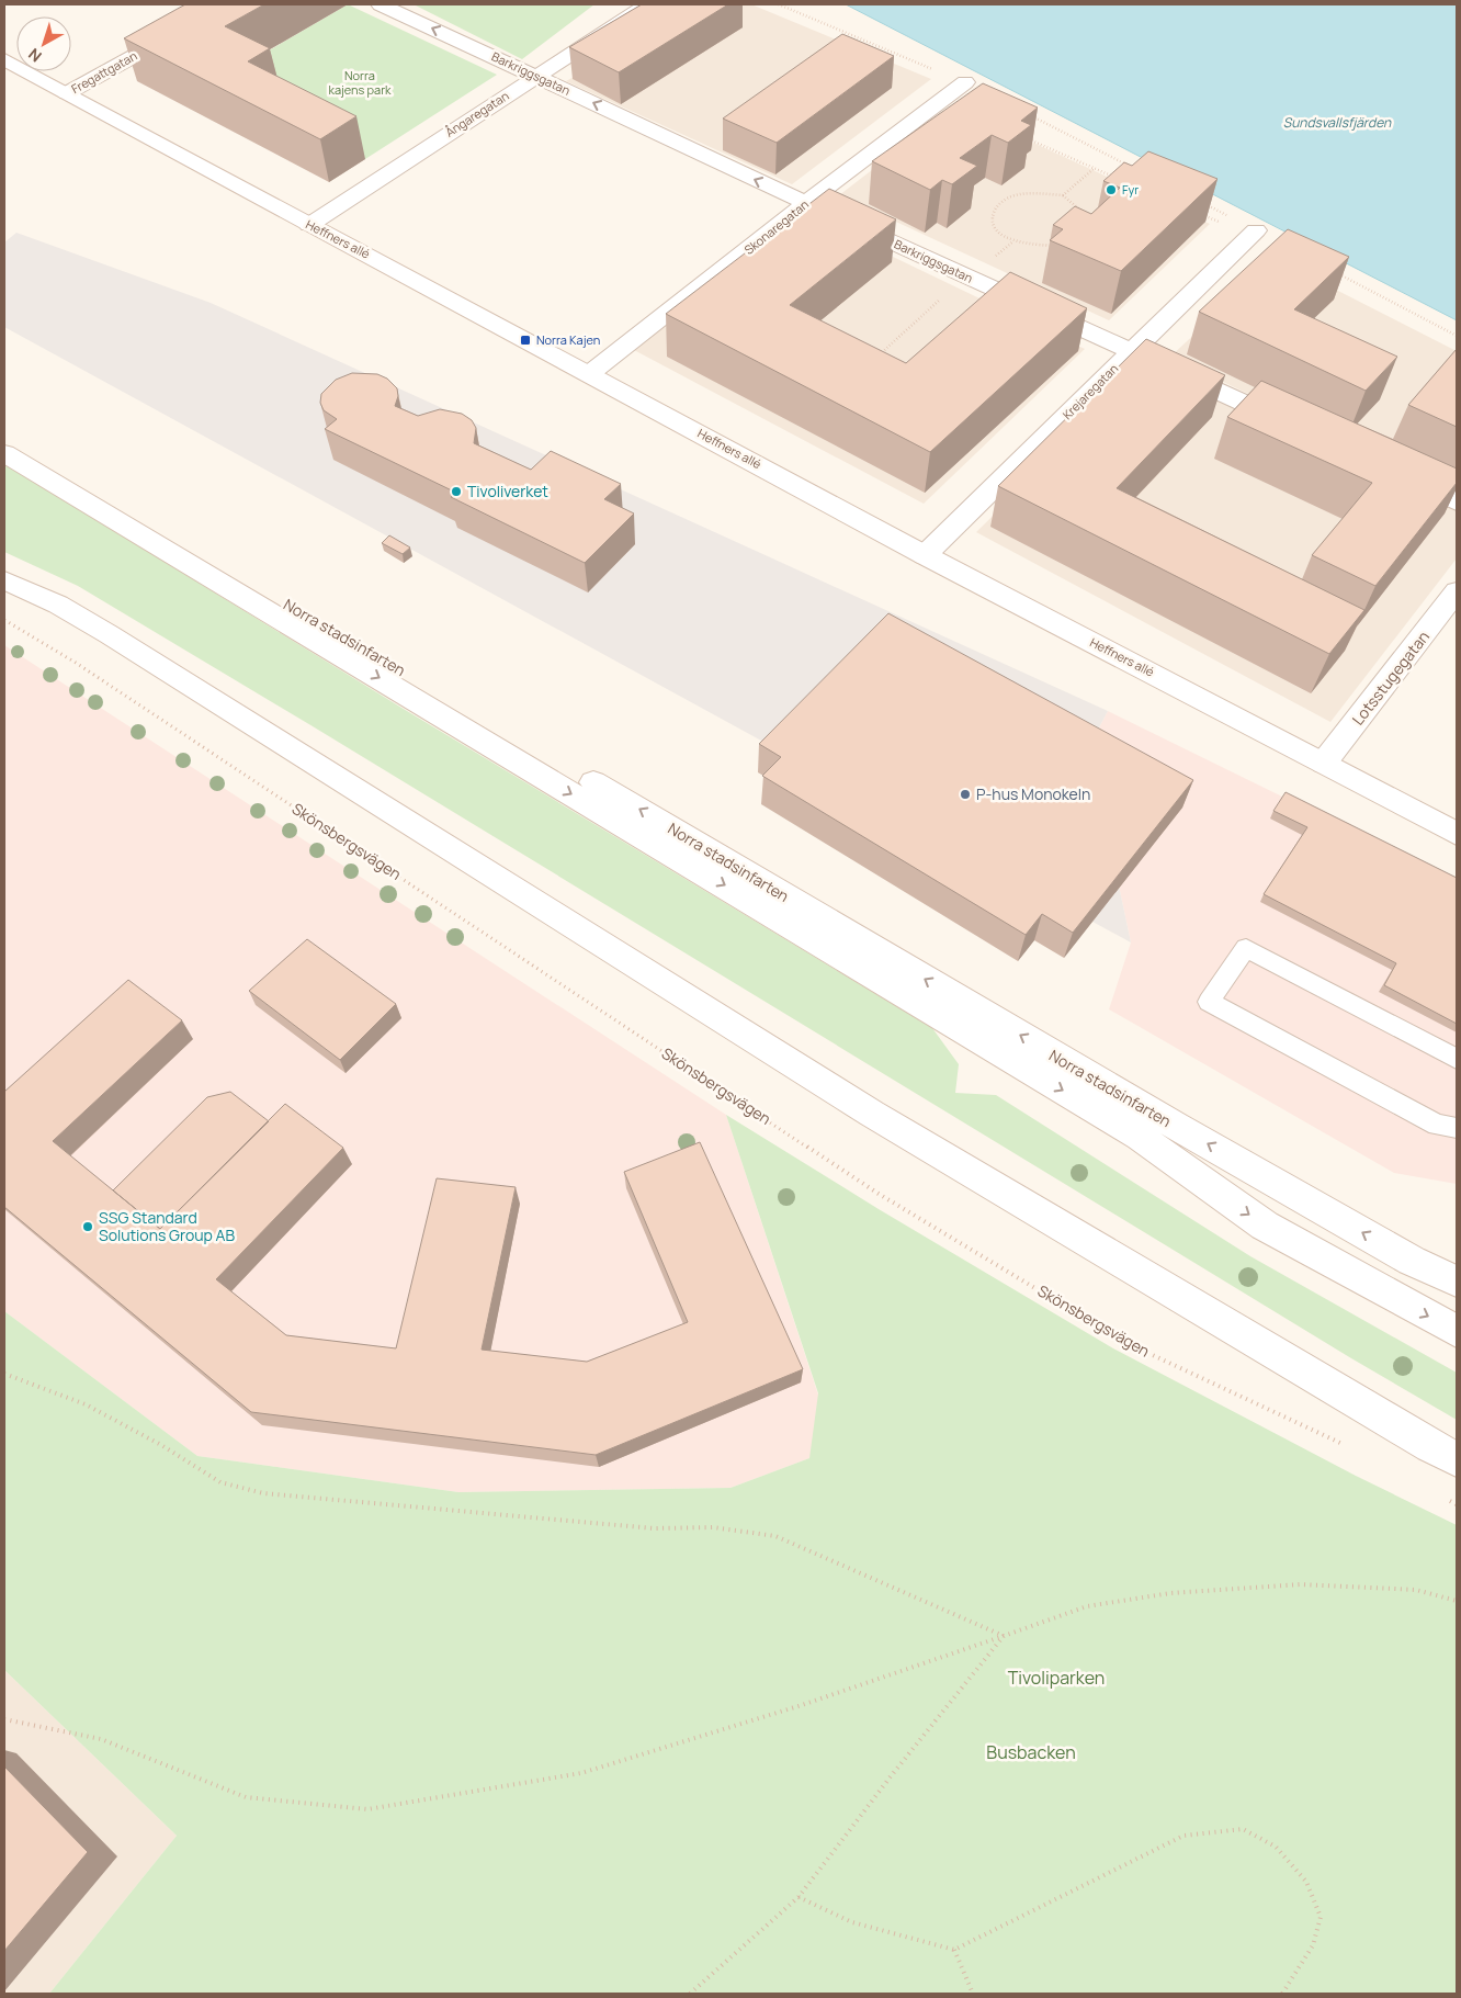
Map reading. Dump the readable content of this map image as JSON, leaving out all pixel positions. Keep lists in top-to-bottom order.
{
  "streets": {
    "street": [
      "Fregattgatan",
      "Barkriggsgatan",
      "Ångaregatan",
      "Skonaregatan",
      "Heffners allé",
      "Krejaregatan",
      "Norra stadsinfarten",
      "Lotsstugegatan"
    ],
    "path": ["Skönsbergsvägen"]
  },
  "crossings": [
    ["Fregattgatan", "Heffners allé"],
    ["Barkriggsgatan", "Ångaregatan"],
    ["Barkriggsgatan", "Skonaregatan"],
    ["Barkriggsgatan", "Krejaregatan"],
    ["Ångaregatan", "Heffners allé"],
    ["Skonaregatan", "Heffners allé"],
    ["Heffners allé", "Krejaregatan"],
    ["Heffners allé", "Lotsstugegatan"]
  ],
  "one_way": ["Barkriggsgatan"],
  "water": ["Sundsvallsfjärden"],
  "parks": ["Norra kajens park", "Tivoliparken", "Busbacken"],
  "places": {
    "other": [
      "Fyr",
      "Tivoliverket",
      "P-hus Monokeln",
      "SSG Standard Solutions Group AB"
    ],
    "transit": ["Norra Kajen"]
  },
  "north": "bottom left"
}
